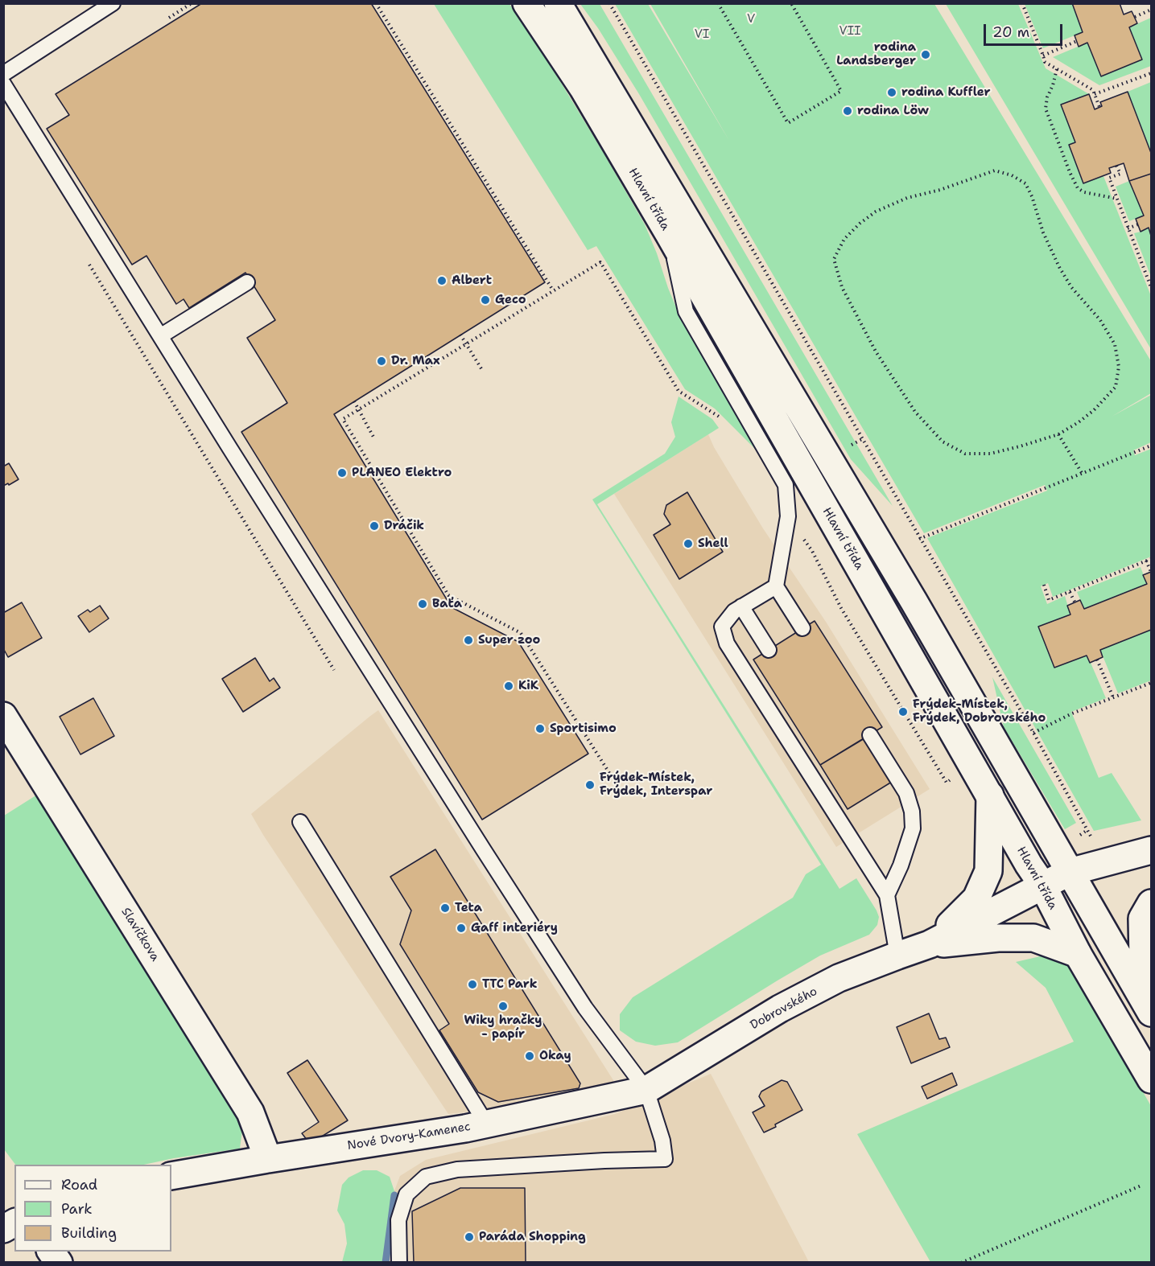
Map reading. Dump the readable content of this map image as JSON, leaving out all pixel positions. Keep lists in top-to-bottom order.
{
  "streets": {
    "main road": [
      "Hlavní třída",
      "Slavíčkova",
      "Dobrovského",
      "Nové Dvory-Kamenec"
    ]
  },
  "crossings": [
    ["Hlavní třída", "Dobrovského"],
    ["Slavíčkova", "Nové Dvory-Kamenec"],
    ["Dobrovského", "Nové Dvory-Kamenec"]
  ],
  "parks": ["V", "VII", "VI"],
  "places": [
    "rodina Landsberger",
    "rodina Kuffler",
    "rodina Löw",
    "Albert",
    "Geco",
    "Dr. Max",
    "PLANEO Elektro",
    "Dráčik",
    "Shell",
    "Baťa",
    "Super zoo",
    "KiK",
    "Frýdek-Místek, Frýdek, Dobrovského",
    "Sportisimo",
    "Frýdek-Místek, Frýdek, Interspar",
    "Teta",
    "Gaff interiéry",
    "TTC Park",
    "Wiky hračky - papír",
    "Okay",
    "Paráda Shopping"
  ],
  "legend": ["Road", "Park", "Building"],
  "scale_bar": "20 m"
}
